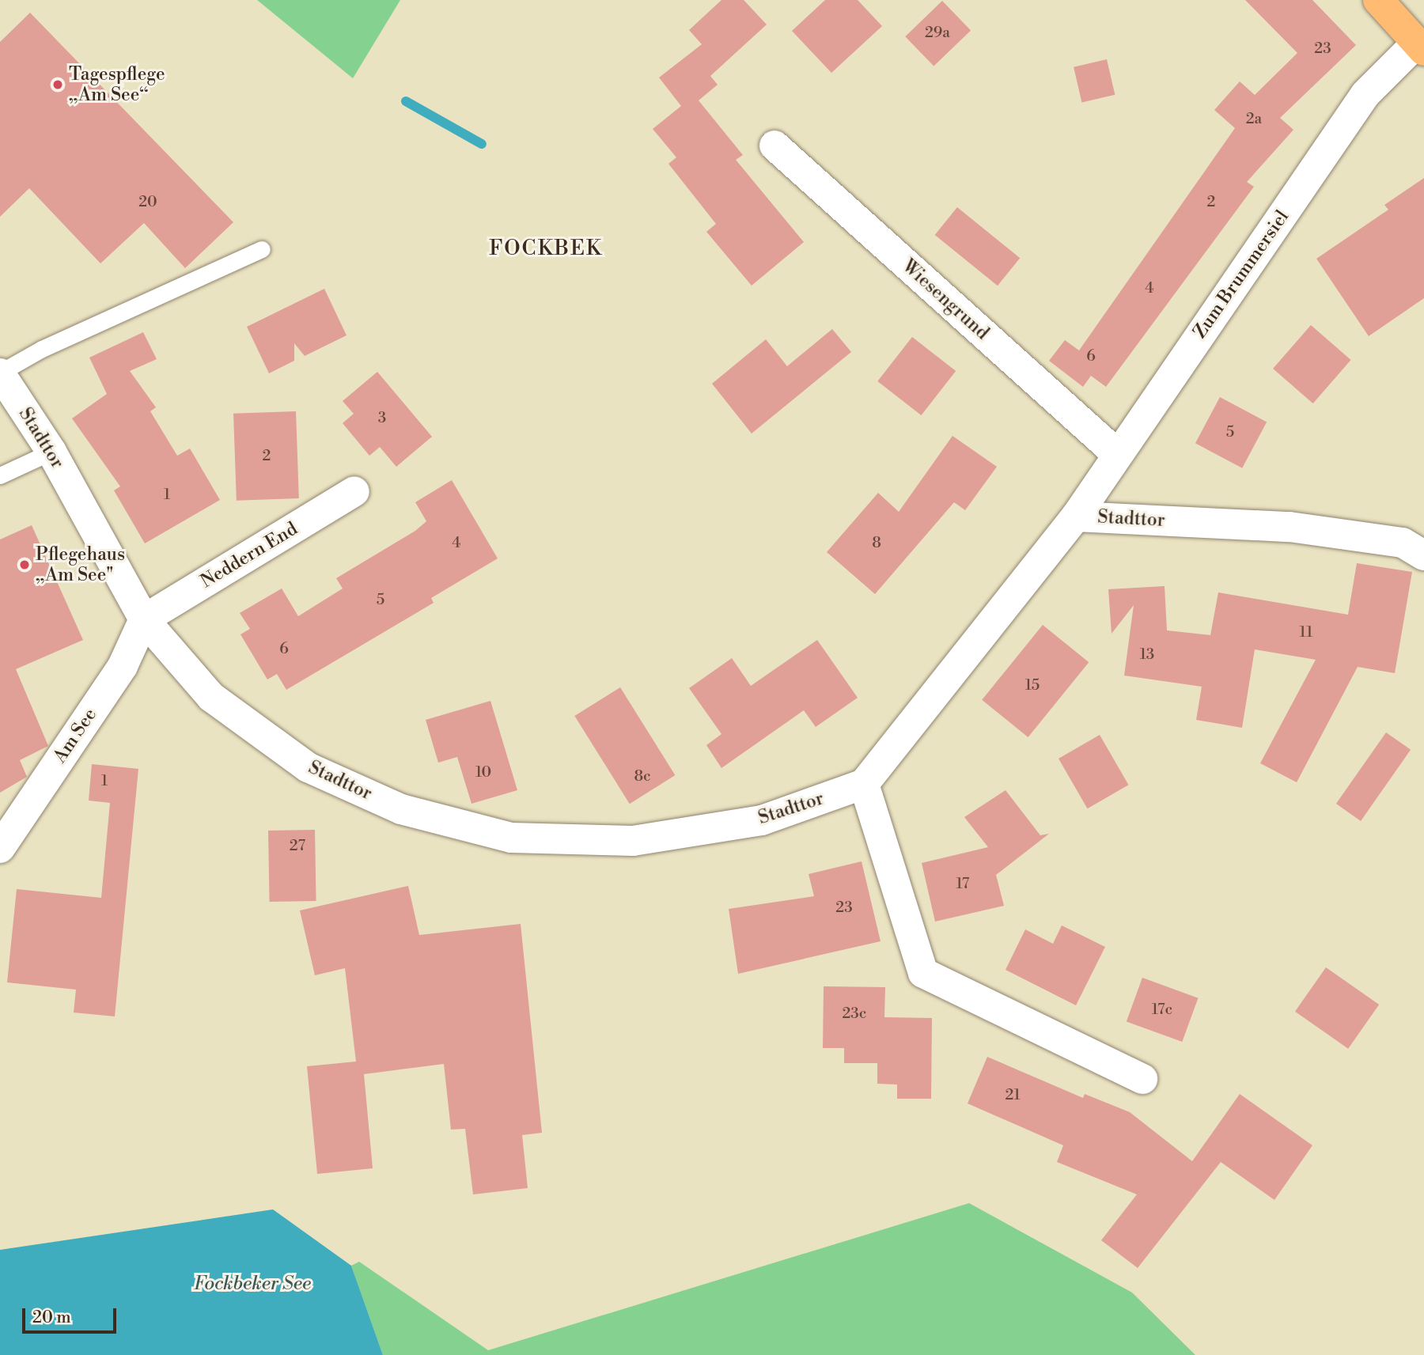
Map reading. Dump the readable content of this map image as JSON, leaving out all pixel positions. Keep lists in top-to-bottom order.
{
  "streets": {
    "street": [
      "Zum Brummersiel",
      "Wiesengrund",
      "Stadttor",
      "Neddern End",
      "Am See"
    ]
  },
  "crossings": [
    ["Zum Brummersiel", "Wiesengrund"],
    ["Zum Brummersiel", "Stadttor"],
    ["Stadttor", "Neddern End"],
    ["Stadttor", "Am See"],
    ["Neddern End", "Am See"]
  ],
  "districts": ["FOCKBEK"],
  "water": ["Fockbeker See"],
  "places": ["Tagespflege „Am See“", "Pflegehaus „Am See\""],
  "house_numbers": [
    "29a",
    "23",
    "2a",
    "20",
    "2",
    "4",
    "6",
    "3",
    "5",
    "2",
    "1",
    "4",
    "8",
    "5",
    "11",
    "6",
    "13",
    "15",
    "10",
    "8c",
    "1",
    "27",
    "17",
    "23",
    "17c",
    "23c",
    "21"
  ],
  "scale_bar": "20 m"
}
